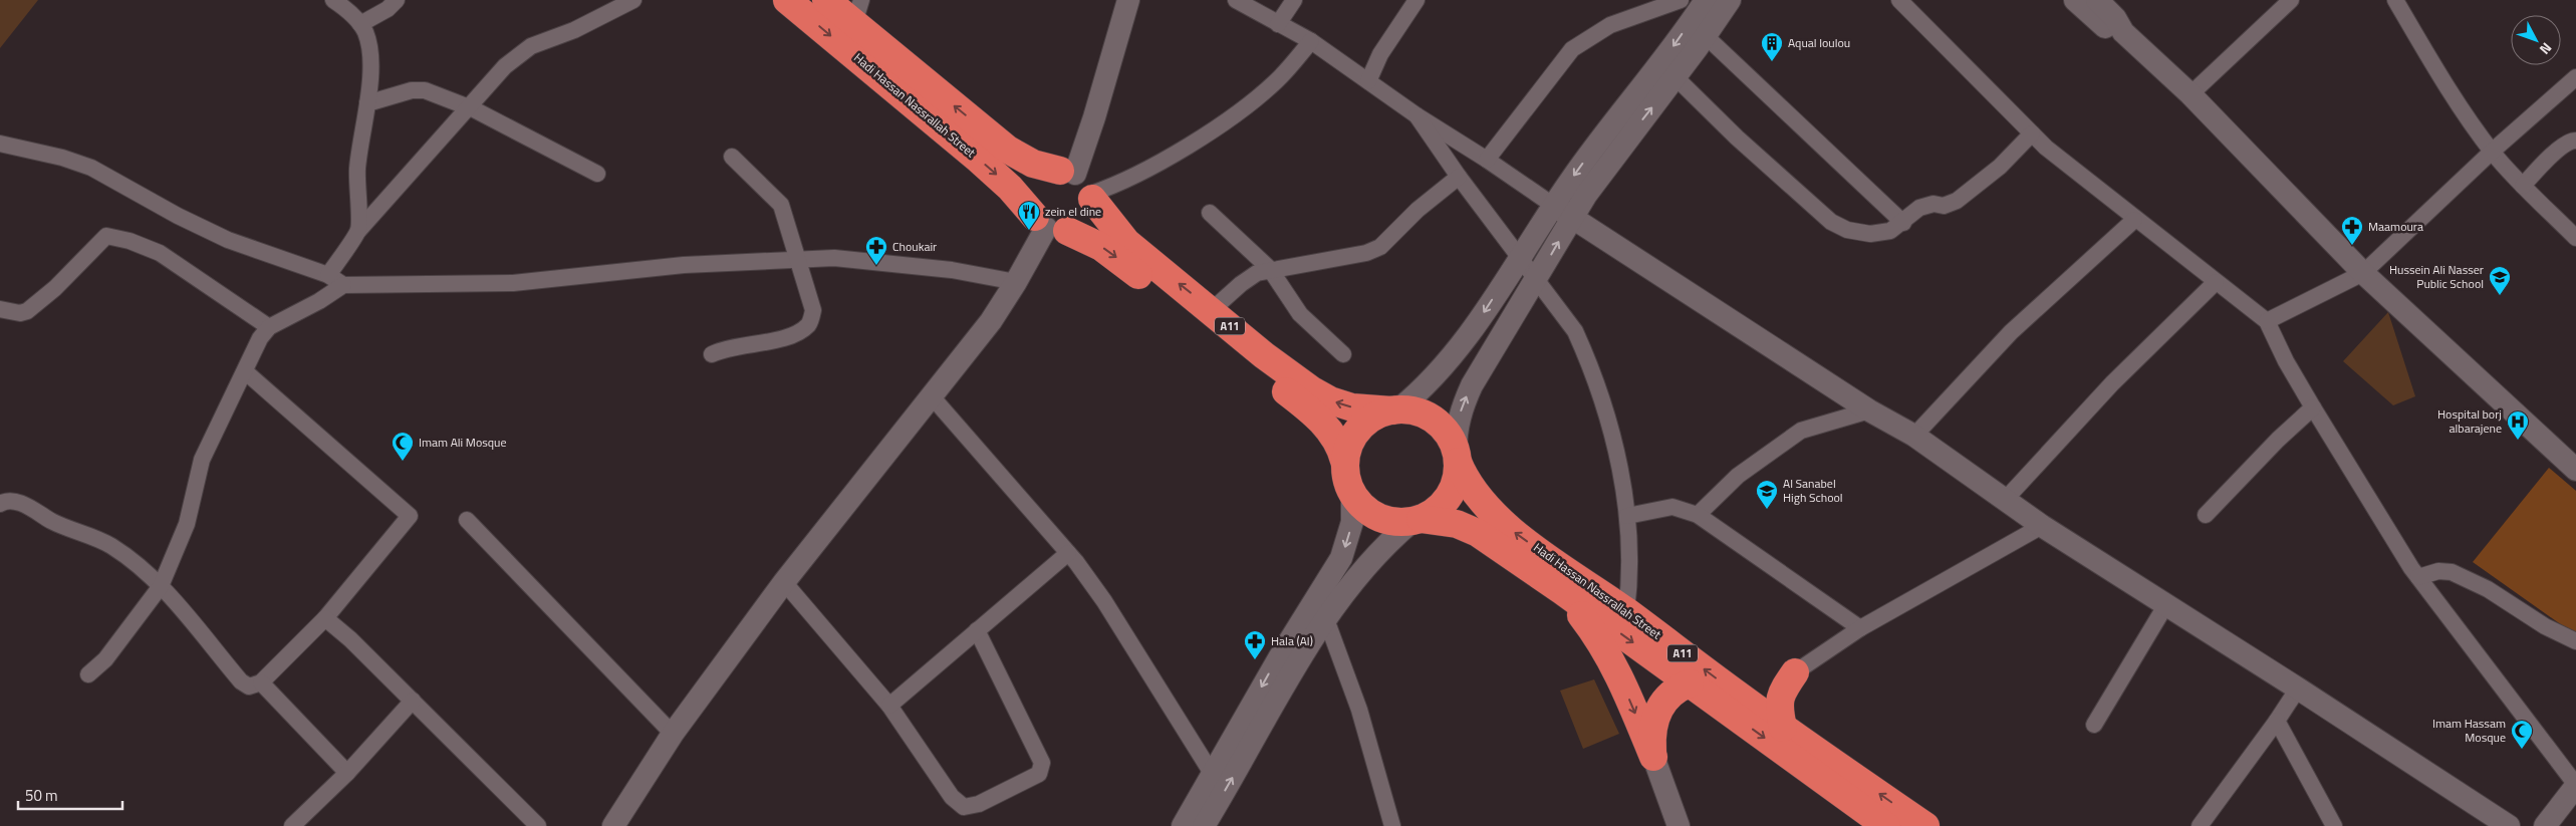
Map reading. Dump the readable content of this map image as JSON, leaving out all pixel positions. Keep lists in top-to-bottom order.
{
  "streets": {
    "highway": ["Hadi Hassan Nassrallah Street", "A11"]
  },
  "crossings": [
    ["Hadi Hassan Nassrallah Street", "A11"]
  ],
  "places": {
    "building": ["Aqual loulou"],
    "restaurant": ["zein el dine"],
    "pharmacy": ["Maamoura", "Choukair", "Hala (Al)"],
    "school or university": ["Hussein Ali Nasser Public School", "Al Sanabel High School"],
    "hospital": ["Hospital borj albarajene"],
    "mosque": ["Imam Ali Mosque", "Imam Hassam Mosque"]
  },
  "scale_bar": "50 m",
  "north": "bottom right"
}
